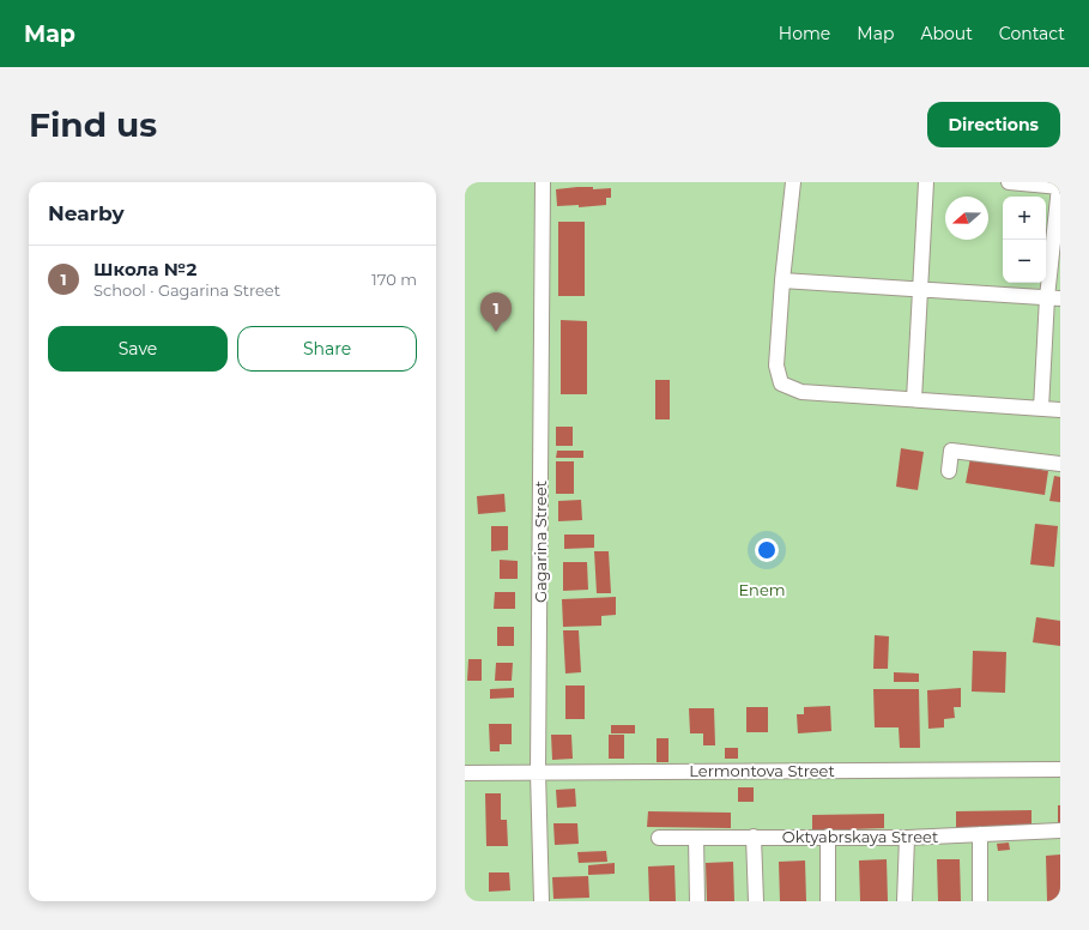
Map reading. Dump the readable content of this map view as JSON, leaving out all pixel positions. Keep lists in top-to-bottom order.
{
  "streets": {
    "street": ["Gagarina Street", "Lermontova Street", "Oktyabrskaya Street"]
  },
  "crossings": [
    ["Gagarina Street", "Lermontova Street"]
  ],
  "parks": ["Enem"],
  "north": "left",
  "page": {
    "header": "Map",
    "nav": [
      "Home",
      "Map",
      "About",
      "Contact"
    ],
    "buttons": [
      "Directions",
      ["Save", "Share"]
    ],
    "title": "Find us",
    "heading": "Nearby",
    "map_buttons": ["+", "−"],
    "list": [
      {
        "mark": "1",
        "name": "Школа №2",
        "note": "School · Gagarina Street",
        "value": "170 m"
      }
    ],
    "pins": "1"
  }
}
